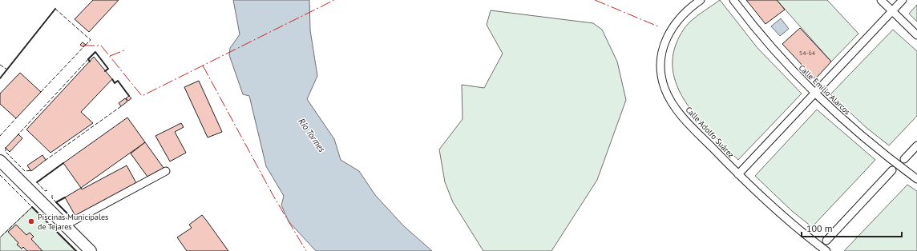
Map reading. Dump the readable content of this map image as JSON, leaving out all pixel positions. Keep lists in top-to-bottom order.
{
  "streets": {
    "street": ["Calle Emilio Alarcos", "Calle Adolfo Suárez"]
  },
  "water": ["Río Tormes"],
  "places": ["Piscinas Municipales de Tejares"],
  "house_numbers": ["54-64"],
  "scale_bar": "100 m"
}
